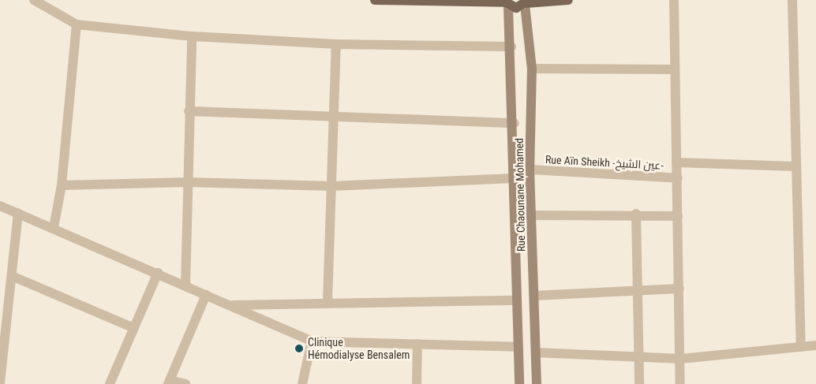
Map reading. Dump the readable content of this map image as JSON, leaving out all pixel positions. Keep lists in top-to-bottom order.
{
  "streets": {
    "street": ["Rue Aïn Sheikh -عين الشيخ-", "Rue Chaounane Mohamed"]
  },
  "crossings": [
    ["Rue Aïn Sheikh -عين الشيخ-", "Rue Chaounane Mohamed"]
  ],
  "places": ["Clinique Hémodialyse Bensalem"]
}
